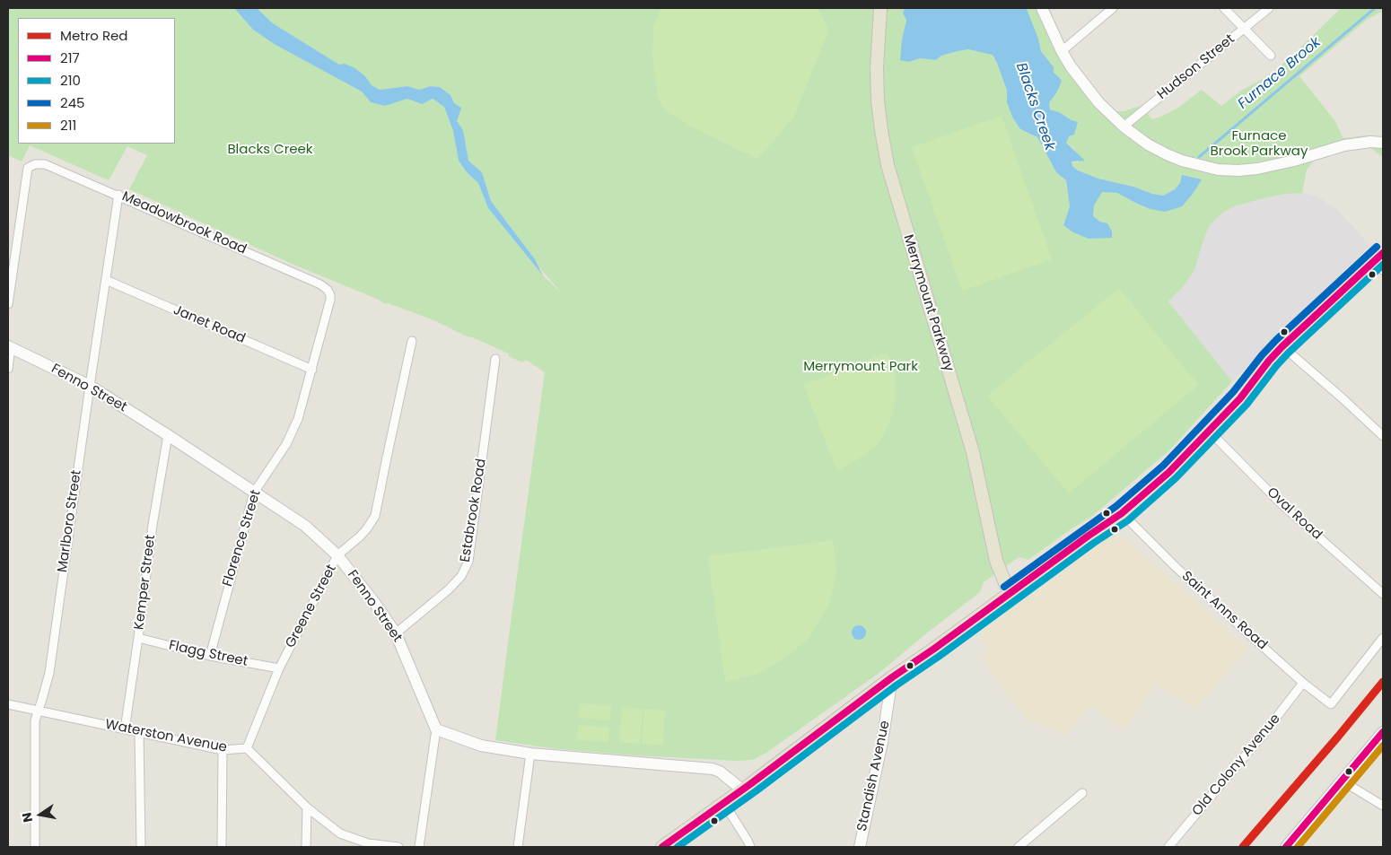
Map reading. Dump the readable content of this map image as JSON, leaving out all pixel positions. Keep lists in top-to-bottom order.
{
  "streets": {
    "main road": ["Merrymount Parkway"],
    "street": [
      "Hudson Street",
      "Meadowbrook Road",
      "Janet Road",
      "Fenno Street",
      "Estabrook Road",
      "Oval Road",
      "Marlboro Street",
      "Florence Street",
      "Kemper Street",
      "Greene Street",
      "Saint Anns Road",
      "Flagg Street",
      "Waterston Avenue",
      "Old Colony Avenue",
      "Standish Avenue"
    ]
  },
  "crossings": [
    ["Meadowbrook Road", "Marlboro Street"],
    ["Meadowbrook Road", "Florence Street"],
    ["Janet Road", "Marlboro Street"],
    ["Janet Road", "Florence Street"],
    ["Fenno Street", "Estabrook Road"],
    ["Fenno Street", "Marlboro Street"],
    ["Fenno Street", "Florence Street"],
    ["Fenno Street", "Kemper Street"],
    ["Fenno Street", "Greene Street"],
    ["Marlboro Street", "Waterston Avenue"],
    ["Florence Street", "Flagg Street"],
    ["Kemper Street", "Flagg Street"],
    ["Kemper Street", "Waterston Avenue"],
    ["Greene Street", "Flagg Street"],
    ["Greene Street", "Waterston Avenue"],
    ["Saint Anns Road", "Old Colony Avenue"]
  ],
  "water": ["Furnace Brook", "Blacks Creek"],
  "parks": ["Furnace Brook Parkway", "Blacks Creek", "Merrymount Park"],
  "lines": [
    "transit line 245",
    "transit line 217",
    "transit line 210",
    "metro line Red",
    "transit line 211"
  ],
  "legend": [
    "Metro Red",
    "217",
    "210",
    "245",
    "211"
  ],
  "north": "left"
}
